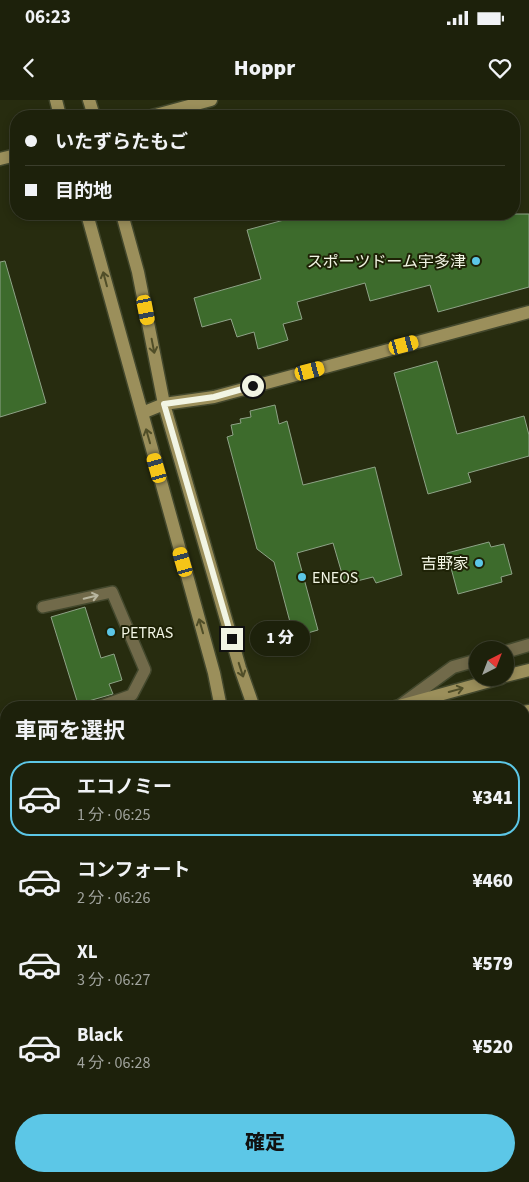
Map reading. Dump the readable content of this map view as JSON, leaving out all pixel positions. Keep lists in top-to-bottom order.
{
  "places": [
    "スポーツドーム宇多津",
    "吉野家",
    "ENEOS",
    "PETRAS"
  ],
  "north": "top right",
  "page": {
    "status": "06:23",
    "header": "Hoppr",
    "banner": ["いたずらたもご", "目的地"],
    "bubble": "1 分",
    "heading": "車両を選択",
    "list": [
      {
        "name": "エコノミー",
        "note": "1 分 · 06:25",
        "value": "¥341"
      },
      {
        "name": "コンフォート",
        "note": "2 分 · 06:26",
        "value": "¥460"
      },
      {
        "name": "XL",
        "note": "3 分 · 06:27",
        "value": "¥579"
      },
      {
        "name": "Black",
        "note": "4 分 · 06:28",
        "value": "¥520"
      }
    ],
    "buttons": "確定"
  }
}
